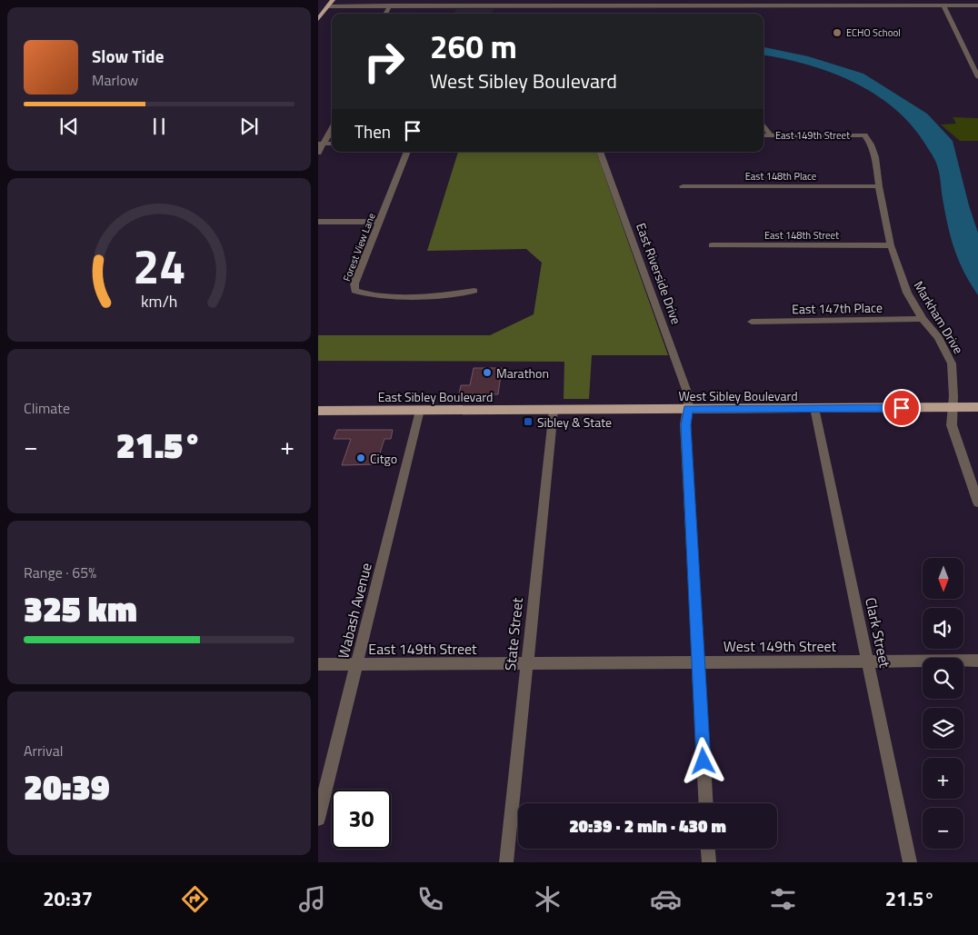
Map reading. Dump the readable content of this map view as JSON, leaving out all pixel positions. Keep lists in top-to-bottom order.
{
  "streets": {
    "main road": ["West Sibley Boulevard", "East Sibley Boulevard"],
    "street": [
      "East 149th Street",
      "East 148th Place",
      "East 148th Street",
      "Forest View Lane",
      "East Riverside Drive",
      "East 147th Place",
      "Markham Drive",
      "Wabash Avenue",
      "Clark Street",
      "State Street",
      "West 149th Street"
    ]
  },
  "crossings": [
    ["East 149th Street", "Markham Drive"],
    ["East 149th Street", "Wabash Avenue"],
    ["East 149th Street", "State Street"],
    ["East 149th Street", "West 149th Street"],
    ["East 148th Place", "Markham Drive"],
    ["East 148th Street", "Markham Drive"],
    ["East Riverside Drive", "West Sibley Boulevard"],
    ["East Riverside Drive", "West 149th Street"],
    ["East 147th Place", "Markham Drive"],
    ["Markham Drive", "West Sibley Boulevard"],
    ["West Sibley Boulevard", "East Sibley Boulevard"],
    ["West Sibley Boulevard", "Clark Street"],
    ["West Sibley Boulevard", "State Street"],
    ["East Sibley Boulevard", "Wabash Avenue"],
    ["East Sibley Boulevard", "State Street"],
    ["Clark Street", "West 149th Street"],
    ["State Street", "West 149th Street"]
  ],
  "places": {
    "other": ["ECHO School", "Marathon", "Citgo"],
    "transit": ["Sibley & State"]
  },
  "north": "bottom",
  "page": {
    "turn": ["260 m", "West Sibley Boulevard"],
    "song": ["Slow Tide", "Marlow"],
    "then": "Then",
    "tile": [
      "Climate",
      ["Range · 65%", "325 km"],
      ["Arrival", "20:39"]
    ],
    "heat": ["−", "21.5°", "+"],
    "map_buttons": ["+", "−"],
    "limit": "30",
    "trip": "20:39 · 2 min · 430 m",
    "tabs": ["20:37", "21.5°"],
    "gauge": ["24", "km/h"]
  }
}
